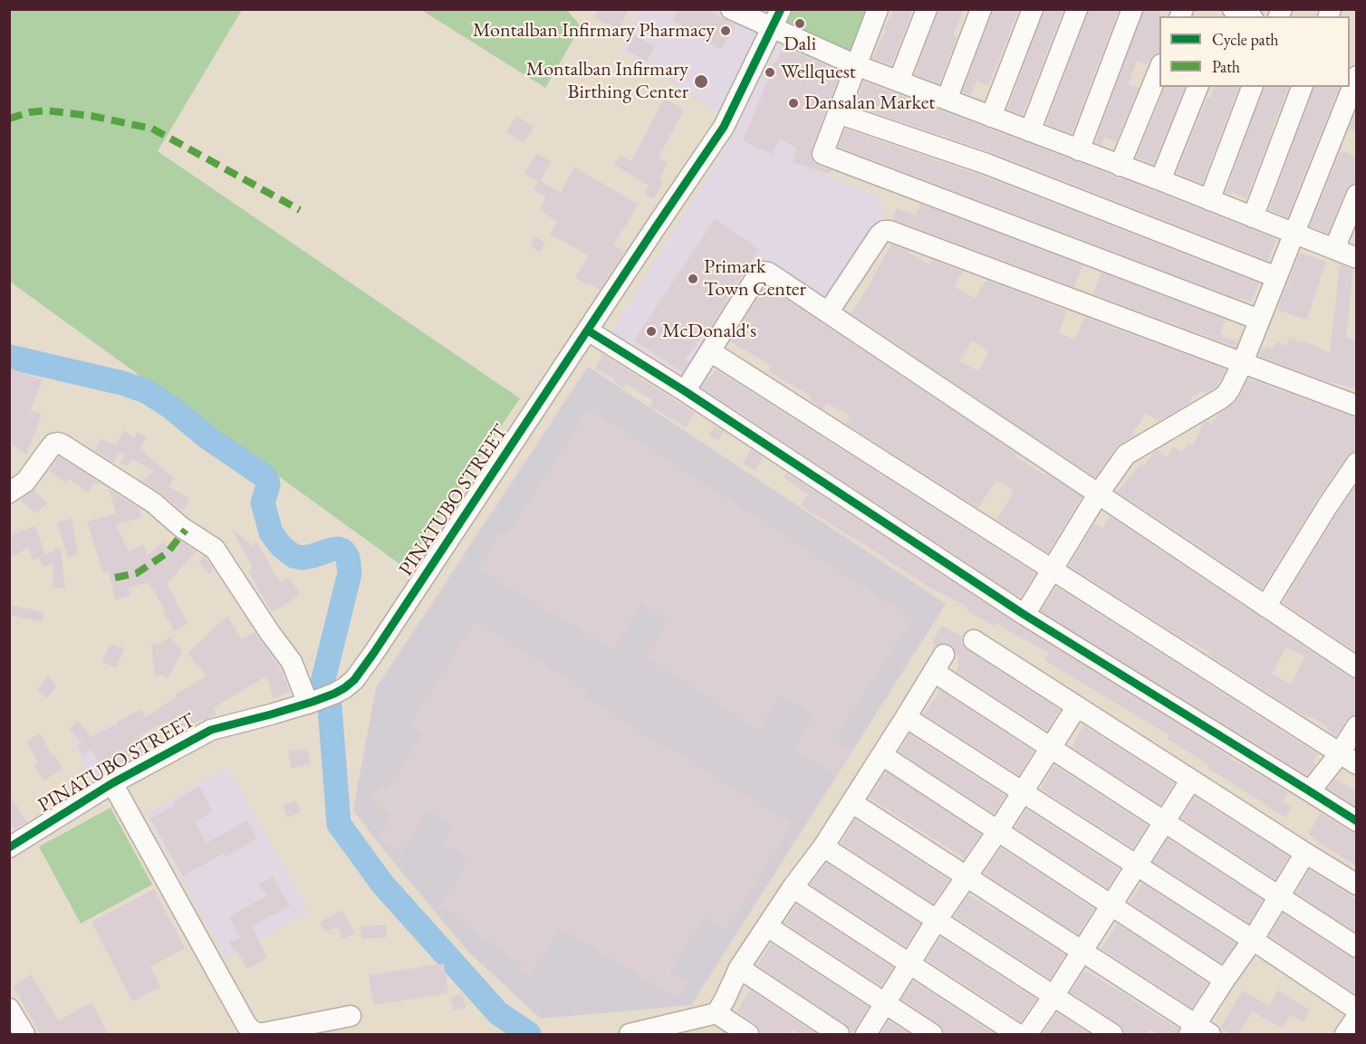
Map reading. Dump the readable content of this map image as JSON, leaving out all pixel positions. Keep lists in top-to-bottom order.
{
  "streets": {
    "street": ["PINATUBO STREET"]
  },
  "places": [
    "Dali",
    "Montalban Infirmary Pharmacy",
    "Wellquest",
    "Montalban Infirmary Birthing Center",
    "Dansalan Market",
    "Primark Town Center",
    "McDonald's"
  ],
  "legend": ["Cycle path", "Path"]
}
